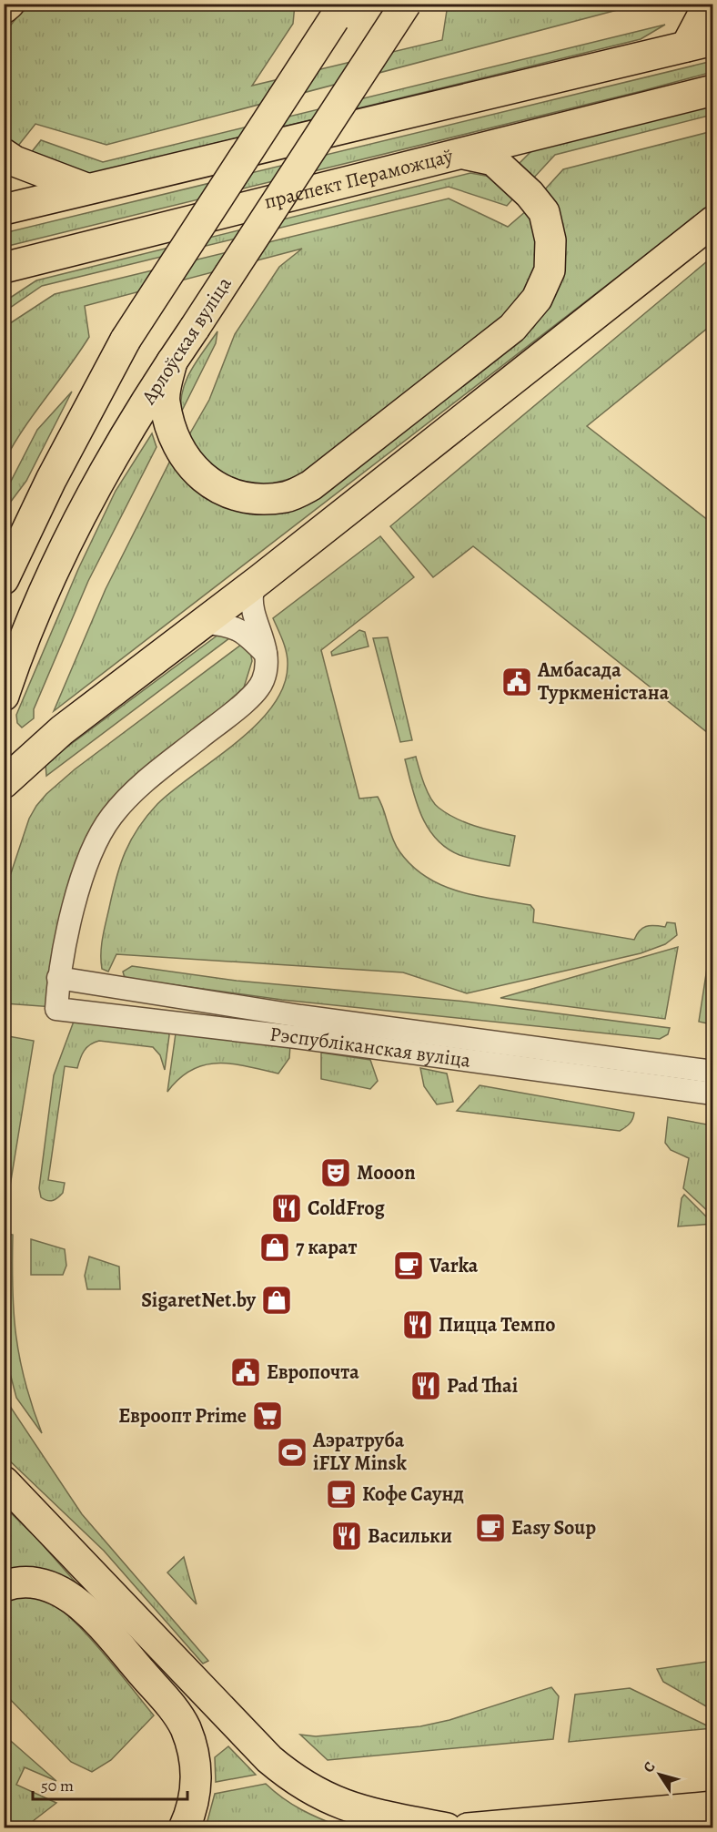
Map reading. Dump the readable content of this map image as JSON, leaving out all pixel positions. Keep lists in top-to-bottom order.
{
  "streets": {
    "main road": ["праспект Пераможцаў", "Арлоўская вуліца"],
    "street": ["Рэспубліканская вуліца"]
  },
  "places": {
    "public building": ["Амбасада Туркменістана", "Европочта"],
    "theatre": ["Mooon"],
    "restaurant": [
      "ColdFrog",
      "Пицца Темпо",
      "Pad Thai",
      "Васильки"
    ],
    "shop": ["7 карат", "SigaretNet.by"],
    "cafe": ["Varka", "Кофе Саунд", "Easy Soup"],
    "supermarket": ["Евроопт Prime"],
    "sports": ["Аэратруба iFLY Minsk"]
  },
  "scale_bar": "50 m",
  "north": "top left"
}
